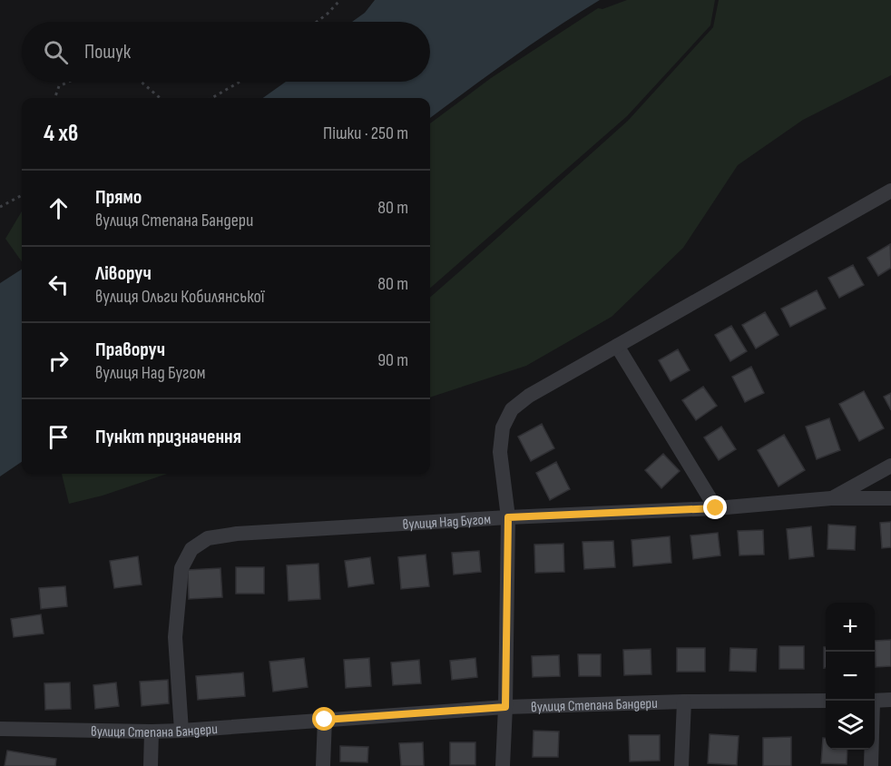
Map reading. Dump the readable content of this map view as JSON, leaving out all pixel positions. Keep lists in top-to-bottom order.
{
  "streets": {
    "street": ["вулиця Над Бугом", "вулиця Степана Бандери"]
  },
  "crossings": [
    ["вулиця Над Бугом", "вулиця Степана Бандери"]
  ],
  "page": {
    "search": "Пошук",
    "heading": ["4 хв", "Пішки · 250 m"],
    "list": [
      ["Прямо", "вулиця Степана Бандери", "80 m"],
      ["Ліворуч", "вулиця Ольги Кобилянської", "80 m"],
      ["Праворуч", "вулиця Над Бугом", "90 m"],
      "Пункт призначення"
    ],
    "map_buttons": ["+", "−"]
  }
}
